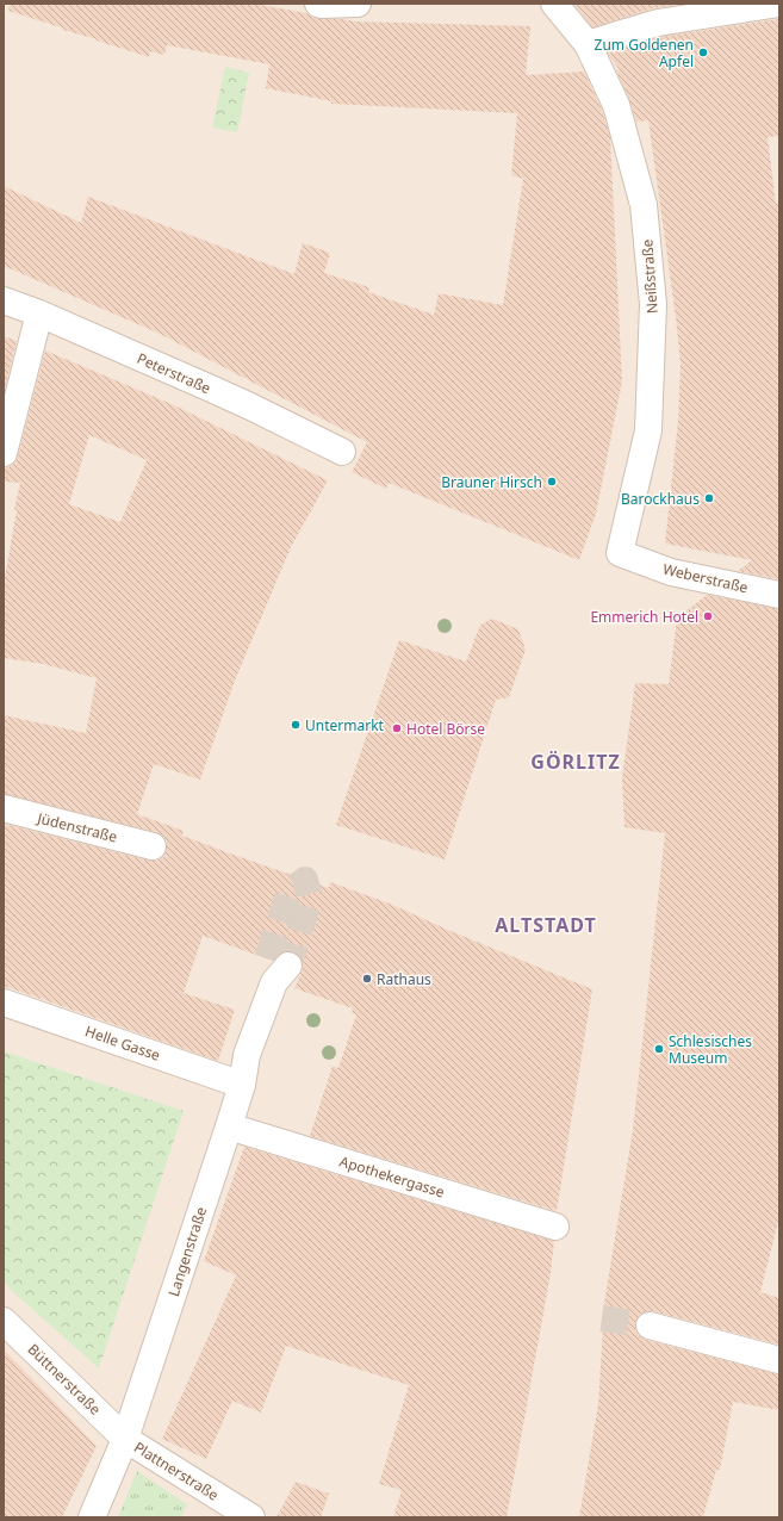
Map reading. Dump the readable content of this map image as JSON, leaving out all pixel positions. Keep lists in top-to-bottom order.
{
  "streets": {
    "street": [
      "Neißstraße",
      "Peterstraße",
      "Weberstraße",
      "Jüdenstraße",
      "Helle Gasse",
      "Apothekergasse",
      "Langenstraße",
      "Büttnerstraße",
      "Plattnerstraße"
    ]
  },
  "crossings": [
    ["Neißstraße", "Weberstraße"],
    ["Helle Gasse", "Langenstraße"],
    ["Apothekergasse", "Langenstraße"],
    ["Langenstraße", "Büttnerstraße"],
    ["Langenstraße", "Plattnerstraße"],
    ["Büttnerstraße", "Plattnerstraße"]
  ],
  "districts": ["GÖRLITZ", "ALTSTADT"],
  "places": [
    "Zum Goldenen Apfel",
    "Brauner Hirsch",
    "Barockhaus",
    "Emmerich Hotel",
    "Untermarkt",
    "Hotel Börse",
    "Rathaus",
    "Schlesisches Museum"
  ]
}
